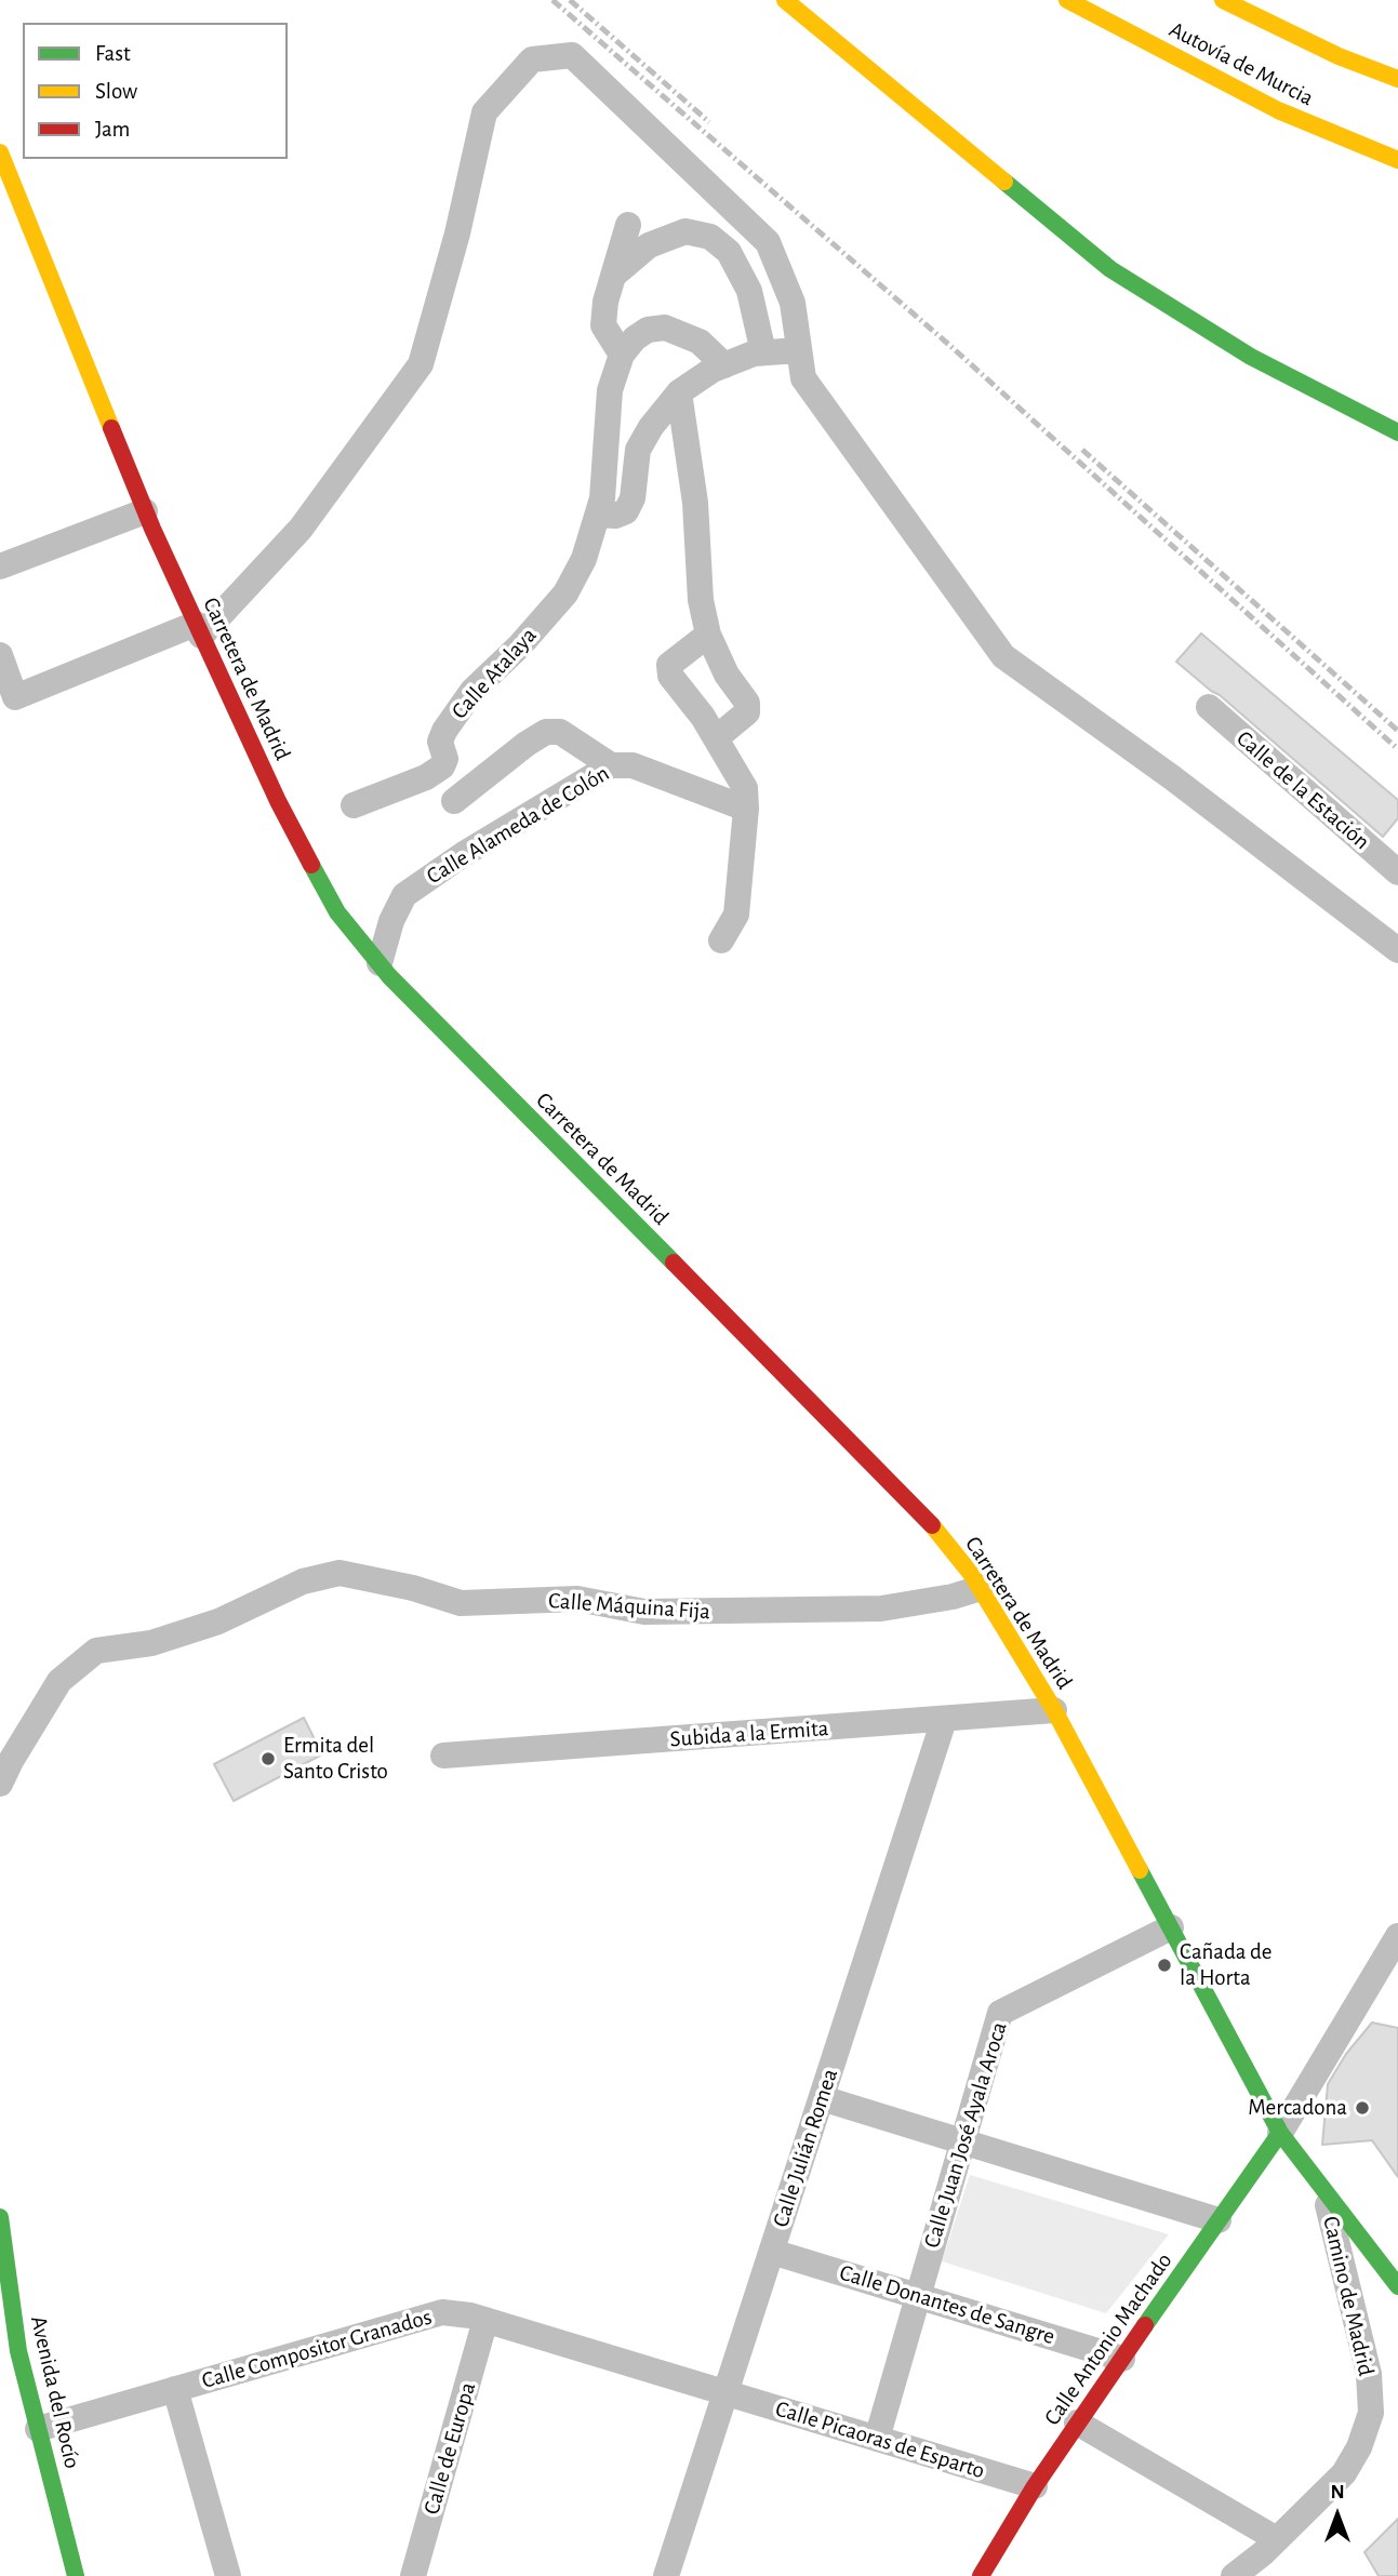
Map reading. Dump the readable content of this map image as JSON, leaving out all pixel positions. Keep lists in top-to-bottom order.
{
  "streets": {
    "main road": [
      "Autovía de Murcia",
      "Carretera de Madrid",
      "Calle Antonio Machado",
      "Avenida del Rocío"
    ],
    "street": [
      "Calle Atalaya",
      "Calle de la Estación",
      "Calle Alameda de Colón",
      "Calle Máquina Fija",
      "Subida a la Ermita",
      "Calle Juan José Ayala Aroca",
      "Calle Julián Romea",
      "Camino de Madrid",
      "Calle Donantes de Sangre",
      "Calle Compositor Granados",
      "Calle Picaoras de Esparto",
      "Calle de Europa"
    ]
  },
  "crossings": [
    ["Carretera de Madrid", "Calle Alameda de Colón"],
    ["Carretera de Madrid", "Calle Máquina Fija"],
    ["Carretera de Madrid", "Subida a la Ermita"],
    ["Carretera de Madrid", "Calle Juan José Ayala Aroca"],
    ["Carretera de Madrid", "Camino de Madrid"],
    ["Carretera de Madrid", "Calle Antonio Machado"],
    ["Subida a la Ermita", "Calle Julián Romea"],
    ["Calle Juan José Ayala Aroca", "Calle Donantes de Sangre"],
    ["Calle Juan José Ayala Aroca", "Calle Picaoras de Esparto"],
    ["Calle Julián Romea", "Calle Donantes de Sangre"],
    ["Calle Julián Romea", "Calle Compositor Granados"],
    ["Calle Julián Romea", "Calle Picaoras de Esparto"],
    ["Calle Donantes de Sangre", "Calle Antonio Machado"],
    ["Calle Antonio Machado", "Calle Picaoras de Esparto"],
    ["Calle Compositor Granados", "Avenida del Rocío"],
    ["Calle Compositor Granados", "Calle Picaoras de Esparto"],
    ["Calle Compositor Granados", "Calle de Europa"]
  ],
  "places": ["Ermita del Santo Cristo", "Cañada de la Horta", "Mercadona"],
  "legend": ["Fast", "Slow", "Jam"],
  "north": "top"
}
